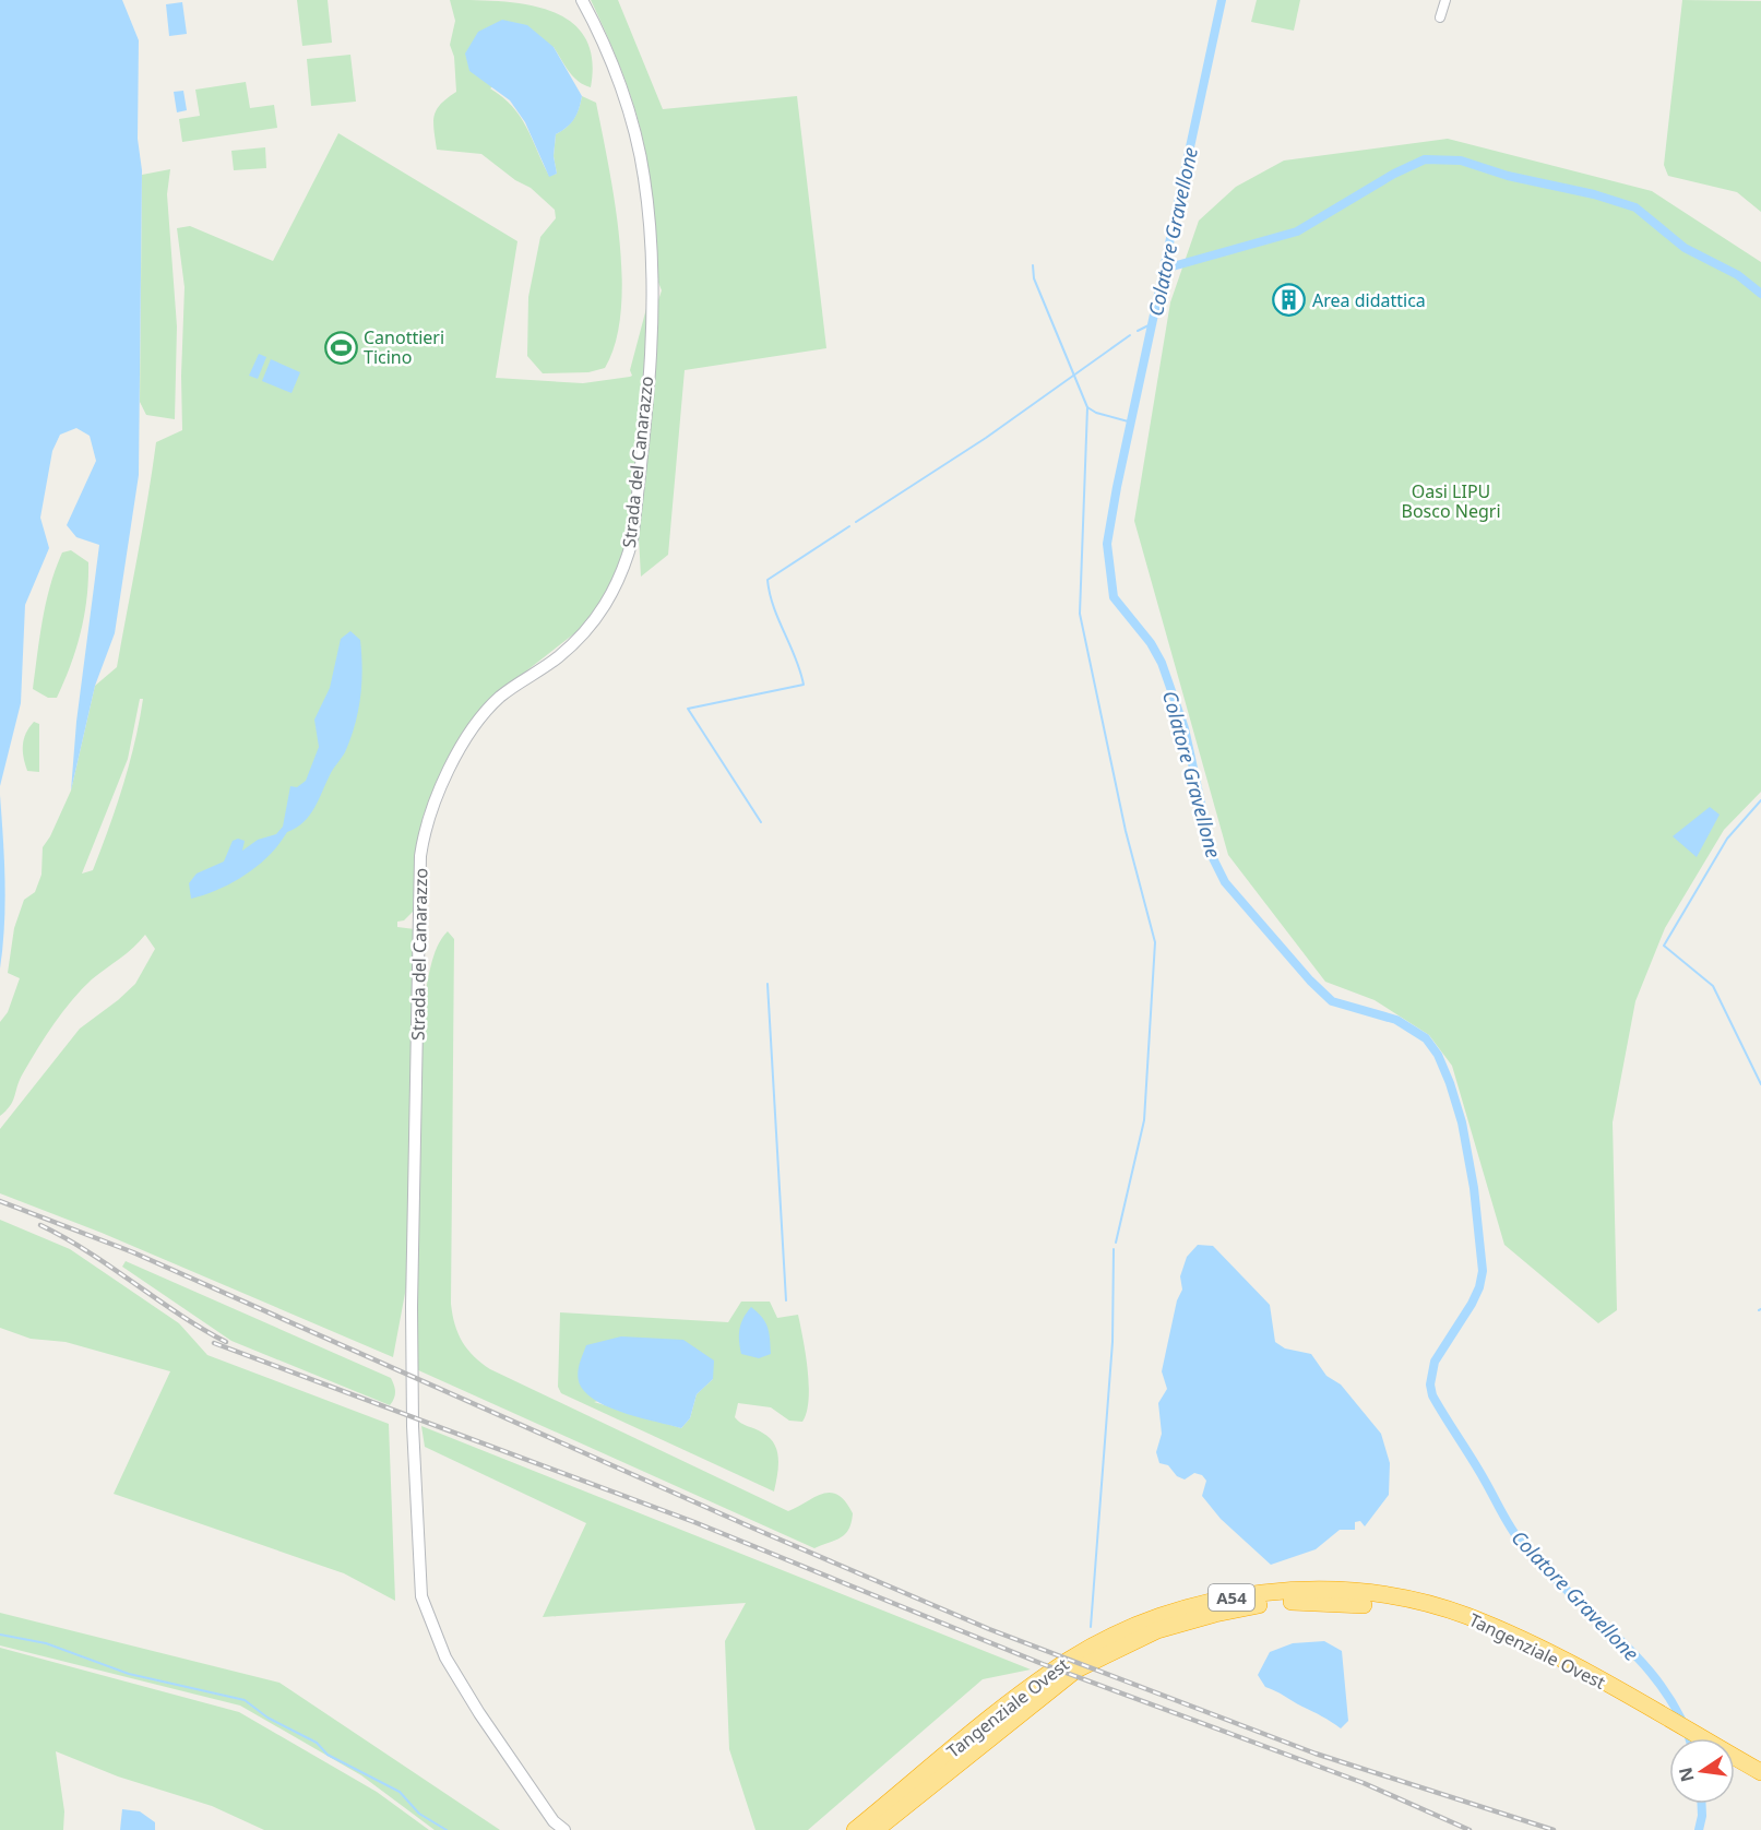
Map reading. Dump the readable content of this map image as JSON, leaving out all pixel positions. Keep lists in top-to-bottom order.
{
  "streets": {
    "highway": ["A54", "Tangenziale Ovest"],
    "street": ["Strada del Canarazzo"]
  },
  "water": ["Colatore Gravellone"],
  "parks": ["Oasi LIPU Bosco Negri"],
  "places": {
    "building": ["Area didattica"],
    "sports": ["Canottieri Ticino"]
  },
  "north": "left"
}
